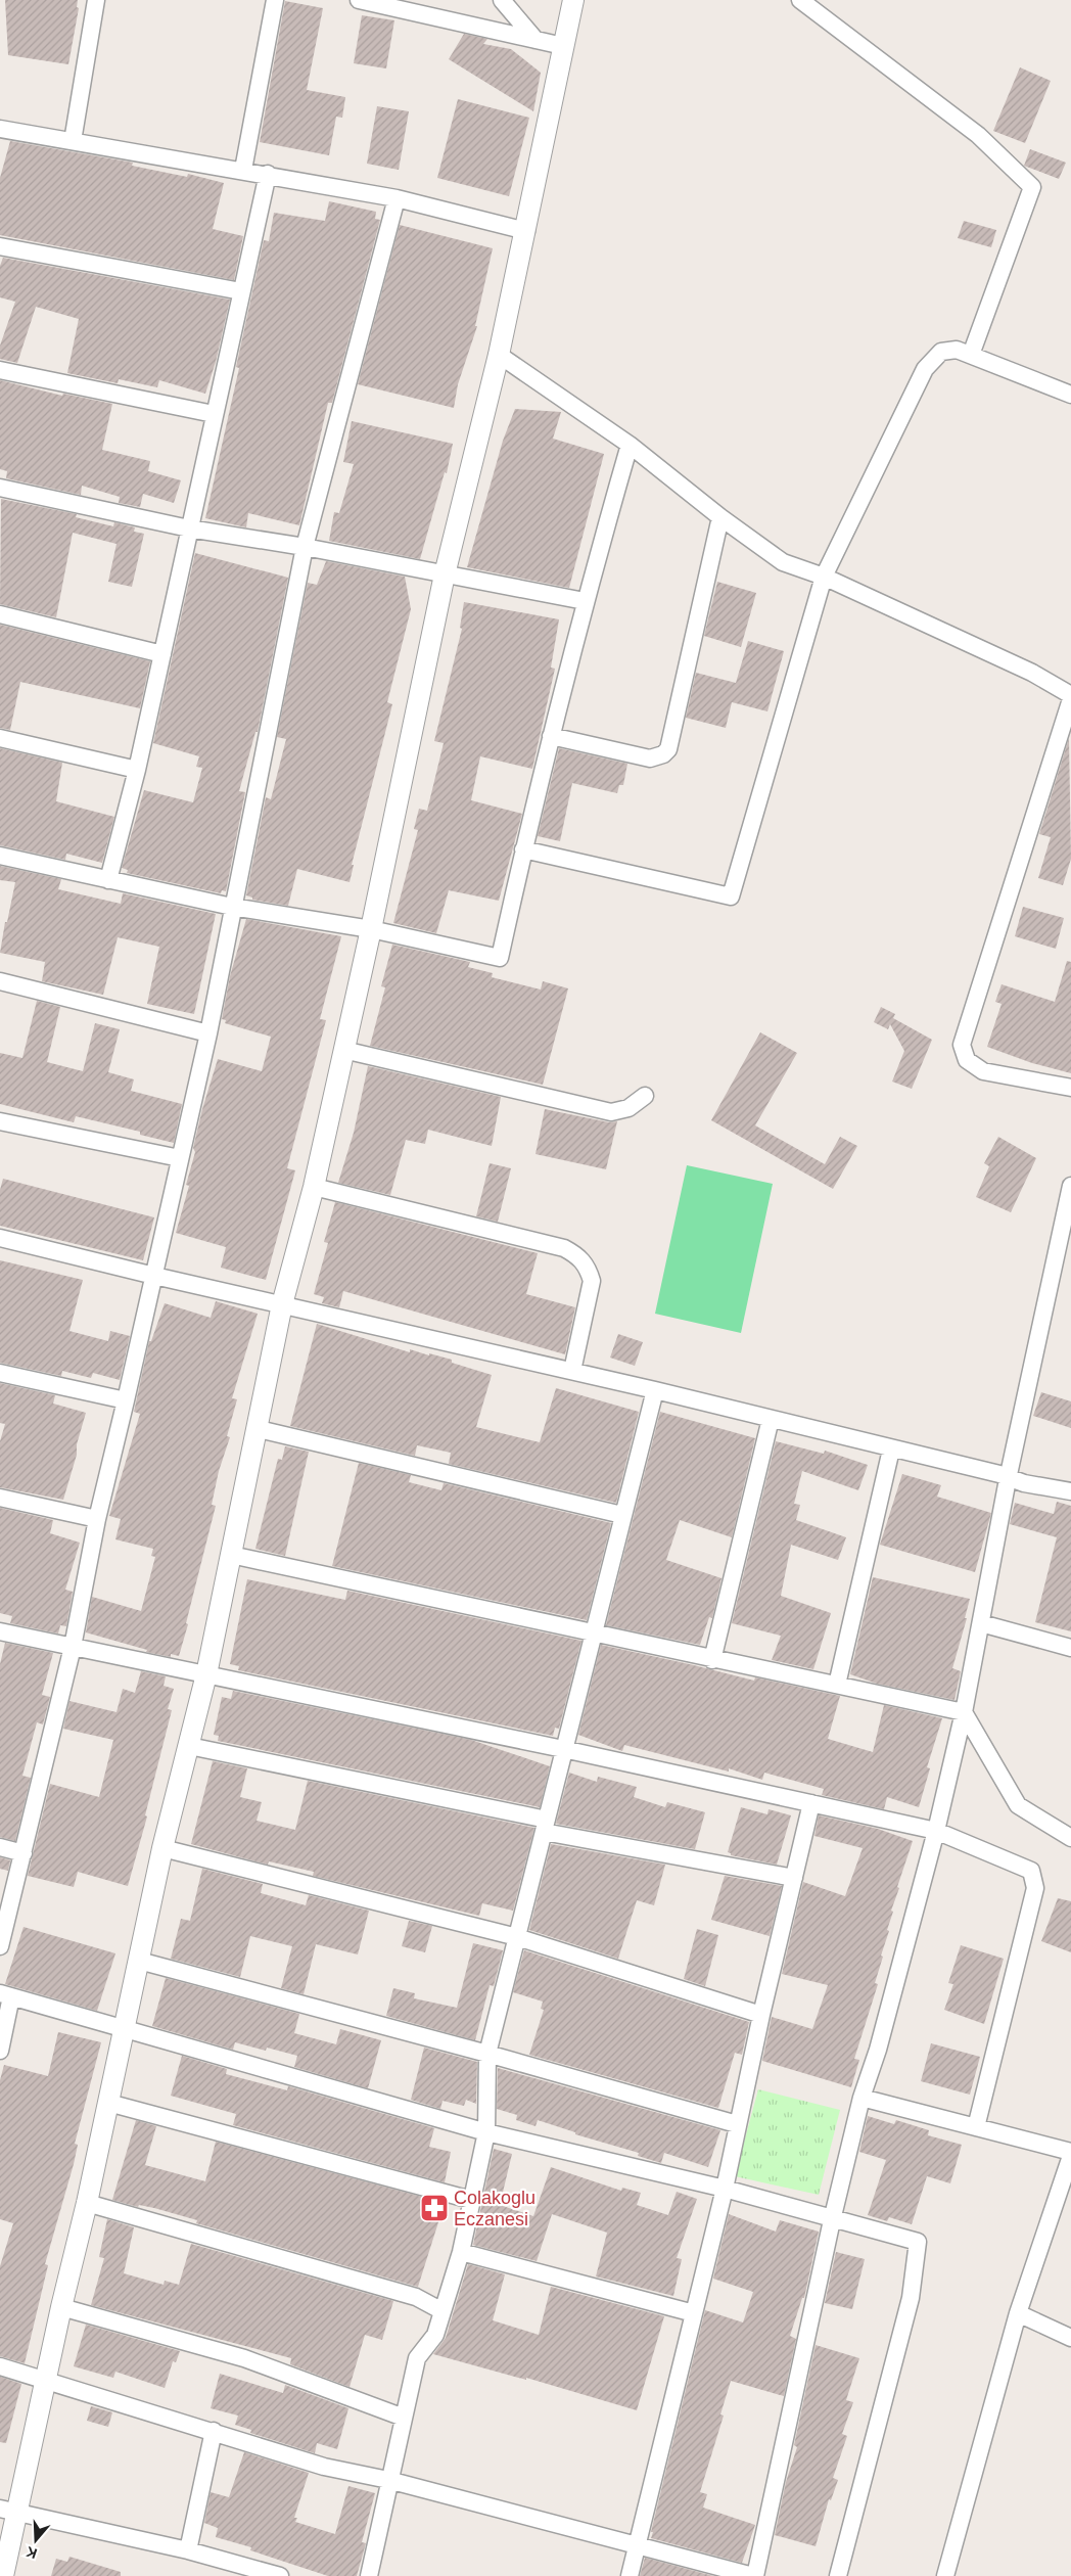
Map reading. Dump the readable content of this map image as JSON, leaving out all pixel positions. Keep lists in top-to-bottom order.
{
  "places": {
    "pharmacy": ["Colakoglu Eczanesi"]
  },
  "north": "bottom"
}
